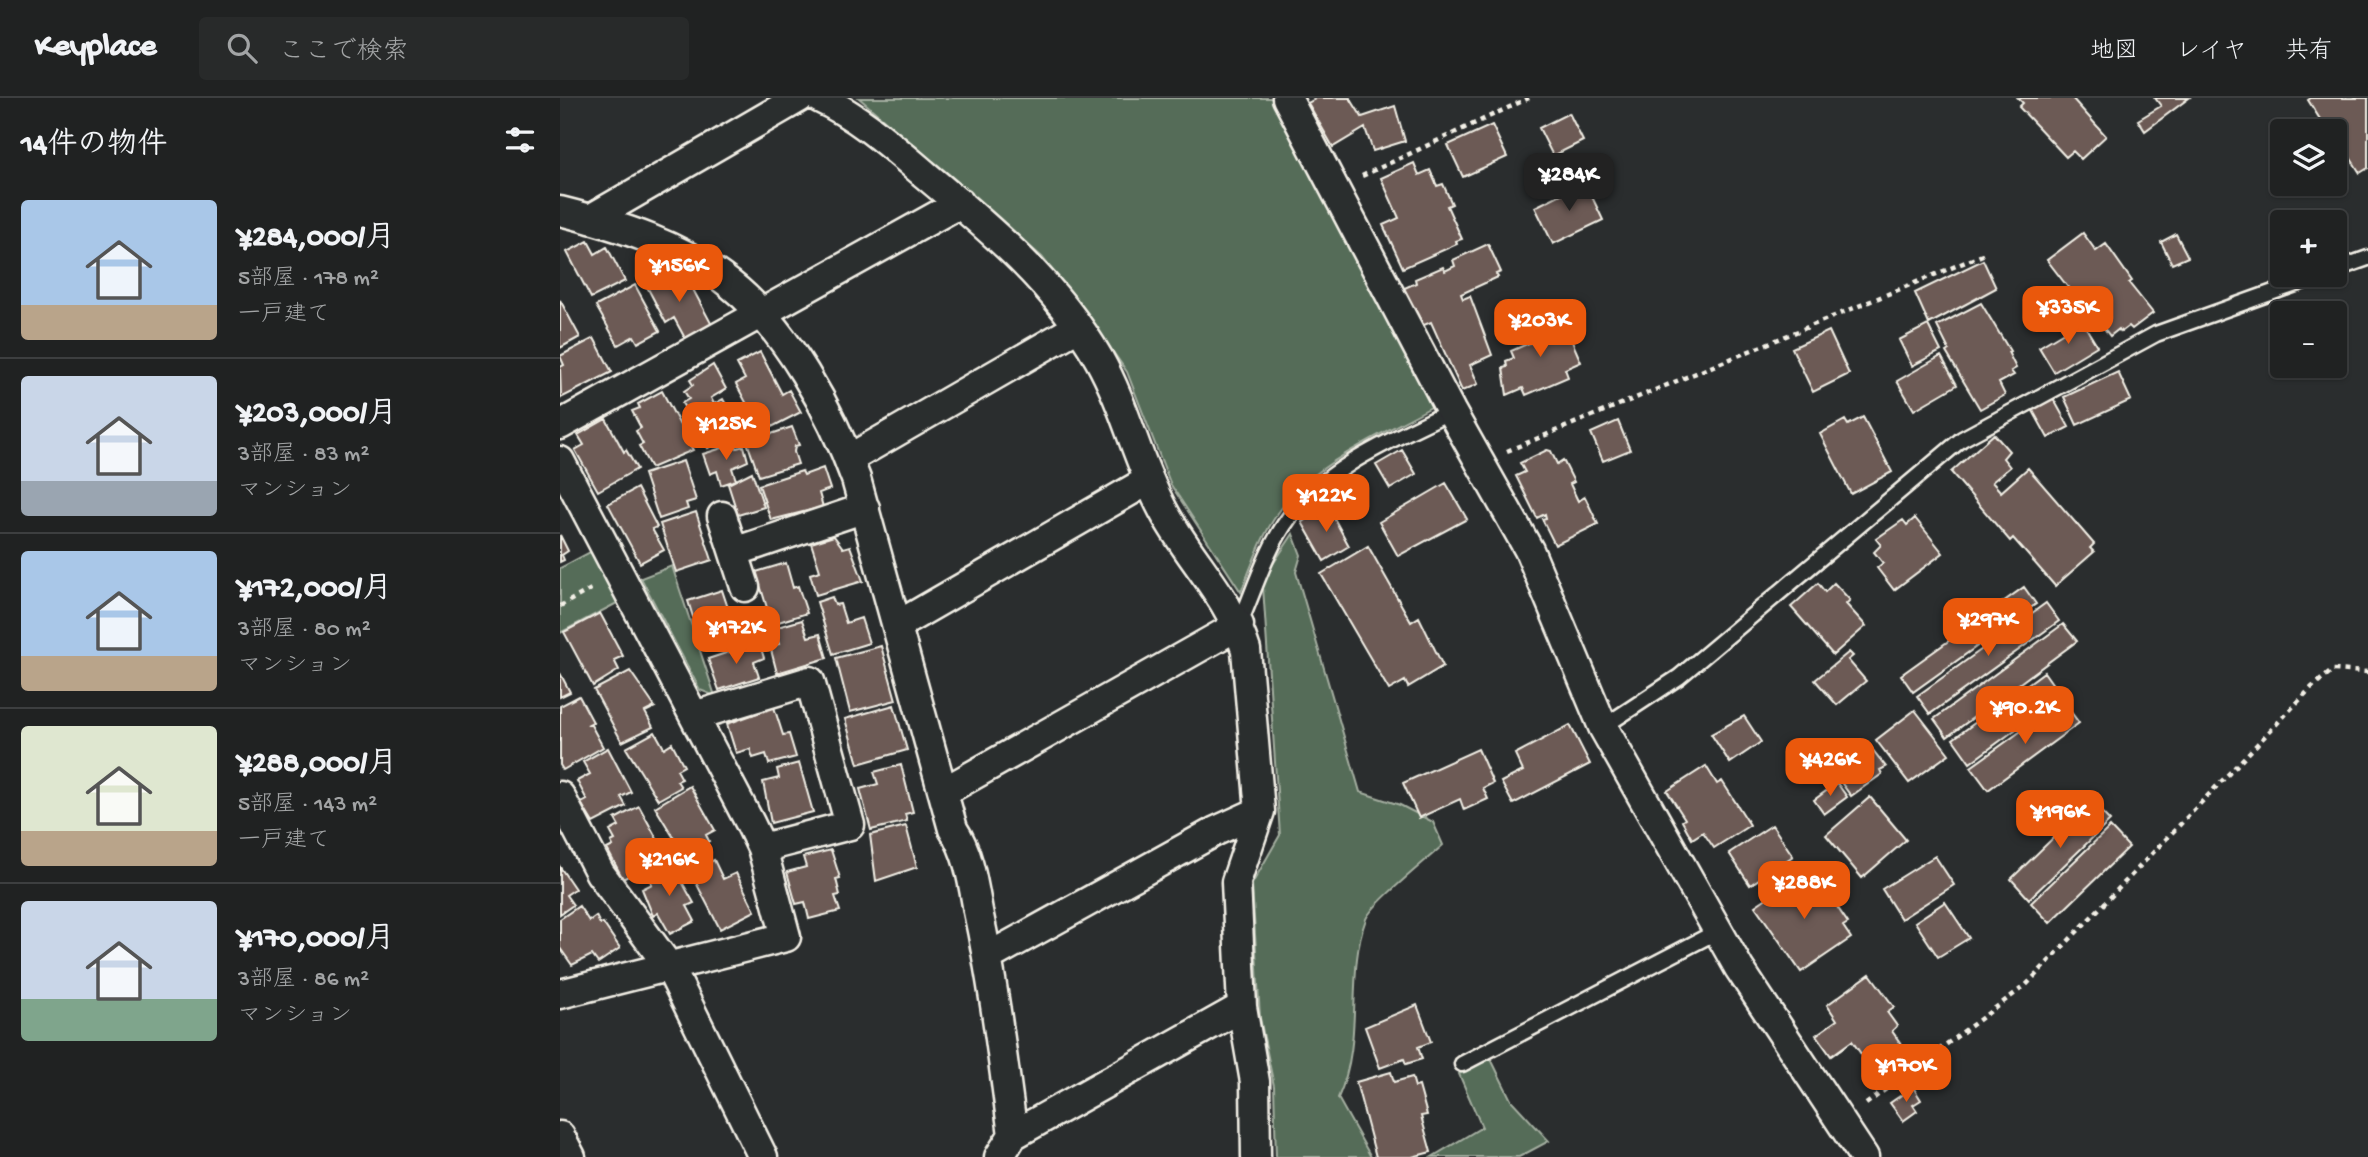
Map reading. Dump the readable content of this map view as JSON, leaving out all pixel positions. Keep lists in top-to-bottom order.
{
  "page": {
    "header": "Keyplace",
    "search": "ここで検索",
    "nav": ["地図", "レイヤ", "共有"],
    "heading": "14件の物件",
    "map_buttons": ["+", "−"],
    "price": [
      "¥284K",
      "¥156K",
      "¥335K",
      "¥203K",
      "¥125K",
      "¥122K",
      "¥297K",
      "¥172K",
      "¥90.2K",
      "¥426K",
      "¥196K",
      "¥216K",
      "¥288K",
      "¥170K"
    ],
    "list": [
      {
        "name": "¥284,000/月",
        "note": "5部屋 · 178 m² · 一戸建て"
      },
      {
        "name": "¥203,000/月",
        "note": "3部屋 · 83 m² · マンション"
      },
      {
        "name": "¥172,000/月",
        "note": "3部屋 · 80 m² · マンション"
      },
      {
        "name": "¥288,000/月",
        "note": "5部屋 · 143 m² · 一戸建て"
      },
      {
        "name": "¥170,000/月",
        "note": "3部屋 · 86 m² · マンション"
      }
    ]
  }
}
